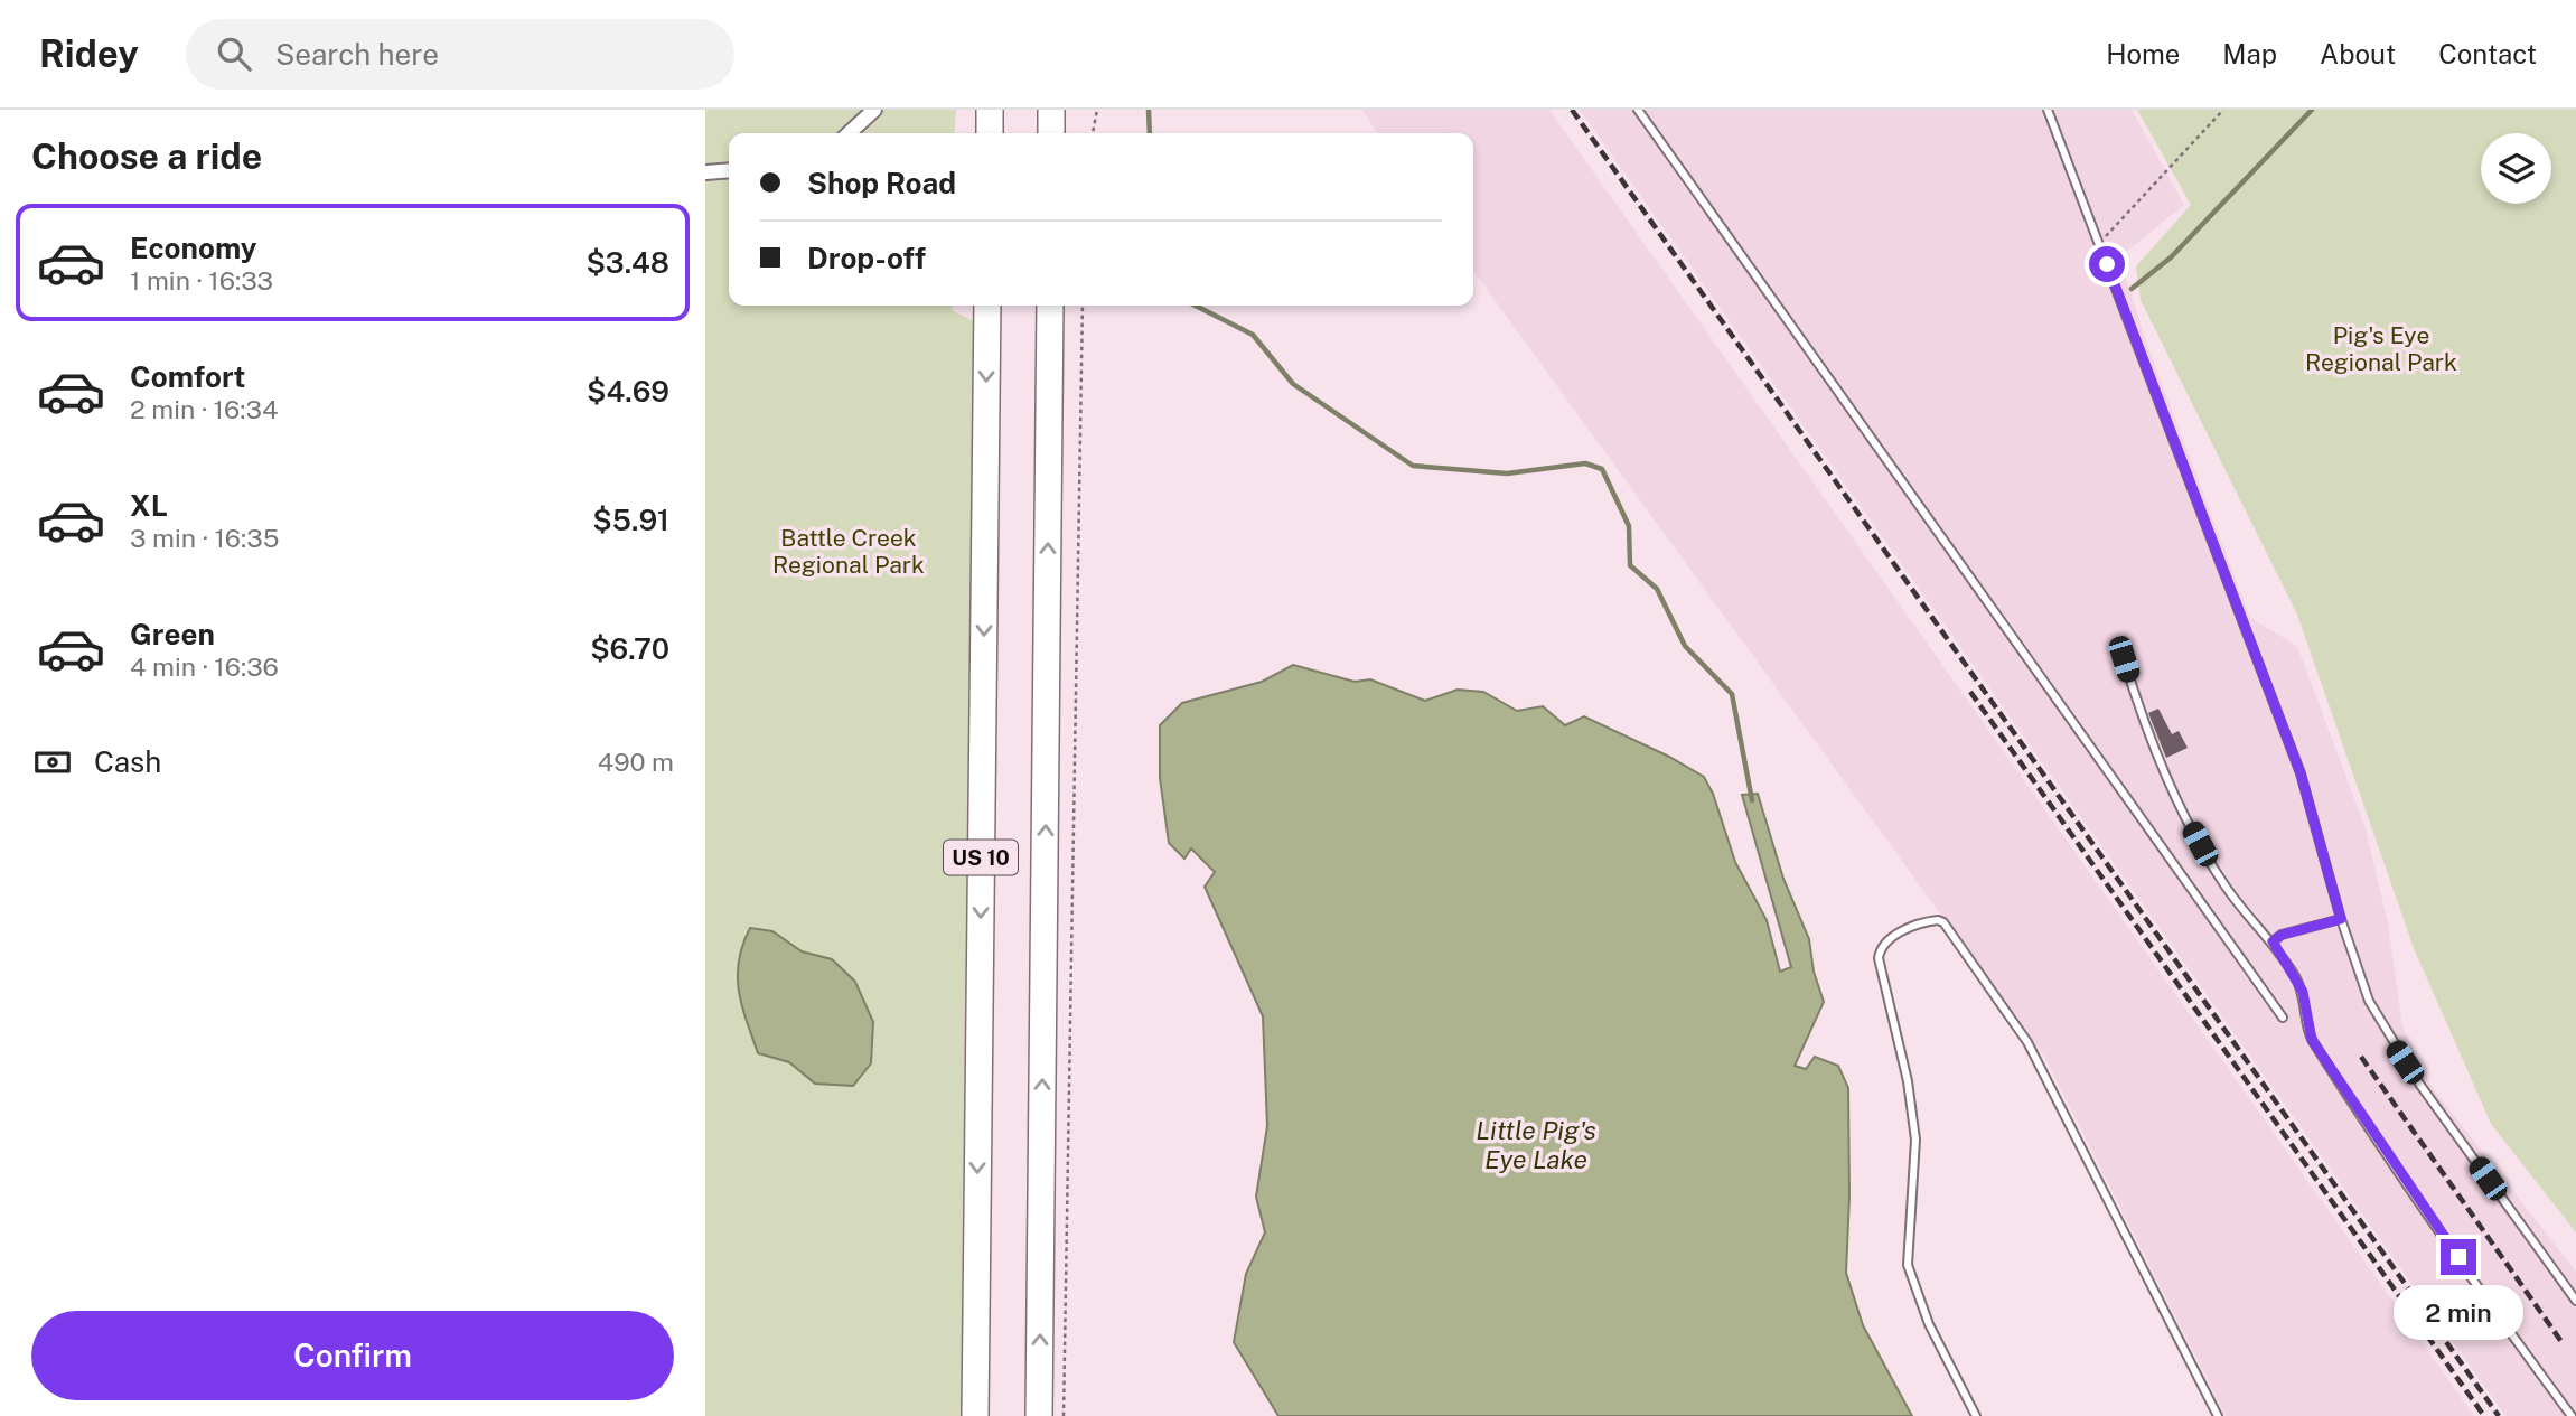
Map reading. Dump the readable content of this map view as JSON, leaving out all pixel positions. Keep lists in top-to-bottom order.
{
  "streets": {
    "highway": ["US 10"]
  },
  "water": ["Little Pig's Eye Lake"],
  "parks": ["Pig's Eye Regional Park", "Battle Creek Regional Park"],
  "page": {
    "header": "Ridey",
    "search": "Search here",
    "nav": [
      "Home",
      "Map",
      "About",
      "Contact"
    ],
    "heading": "Choose a ride",
    "banner": ["Shop Road", "Drop-off"],
    "list": [
      {
        "name": "Economy",
        "note": "1 min · 16:33",
        "value": "$3.48"
      },
      {
        "name": "Comfort",
        "note": "2 min · 16:34",
        "value": "$4.69"
      },
      {
        "name": "XL",
        "note": "3 min · 16:35",
        "value": "$5.91"
      },
      {
        "name": "Green",
        "note": "4 min · 16:36",
        "value": "$6.70"
      }
    ],
    "pay": ["Cash", "490 m"],
    "bubble": "2 min",
    "buttons": "Confirm"
  }
}
